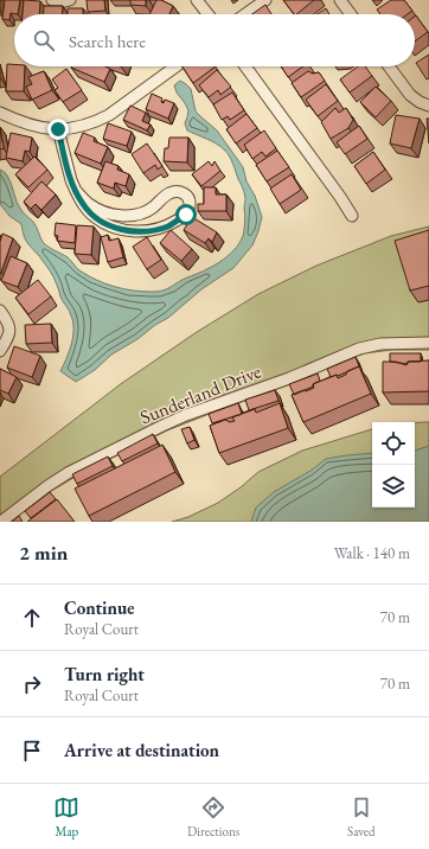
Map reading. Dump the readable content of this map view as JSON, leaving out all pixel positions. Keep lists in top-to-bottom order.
{
  "streets": {
    "street": ["Sunderland Drive"]
  },
  "page": {
    "search": "Search here",
    "heading": ["2 min", "Walk · 140 m"],
    "list": [
      ["Continue", "Royal Court", "70 m"],
      ["Turn right", "Royal Court", "70 m"],
      "Arrive at destination"
    ],
    "nav": ["Map", "Directions", "Saved"]
  }
}
